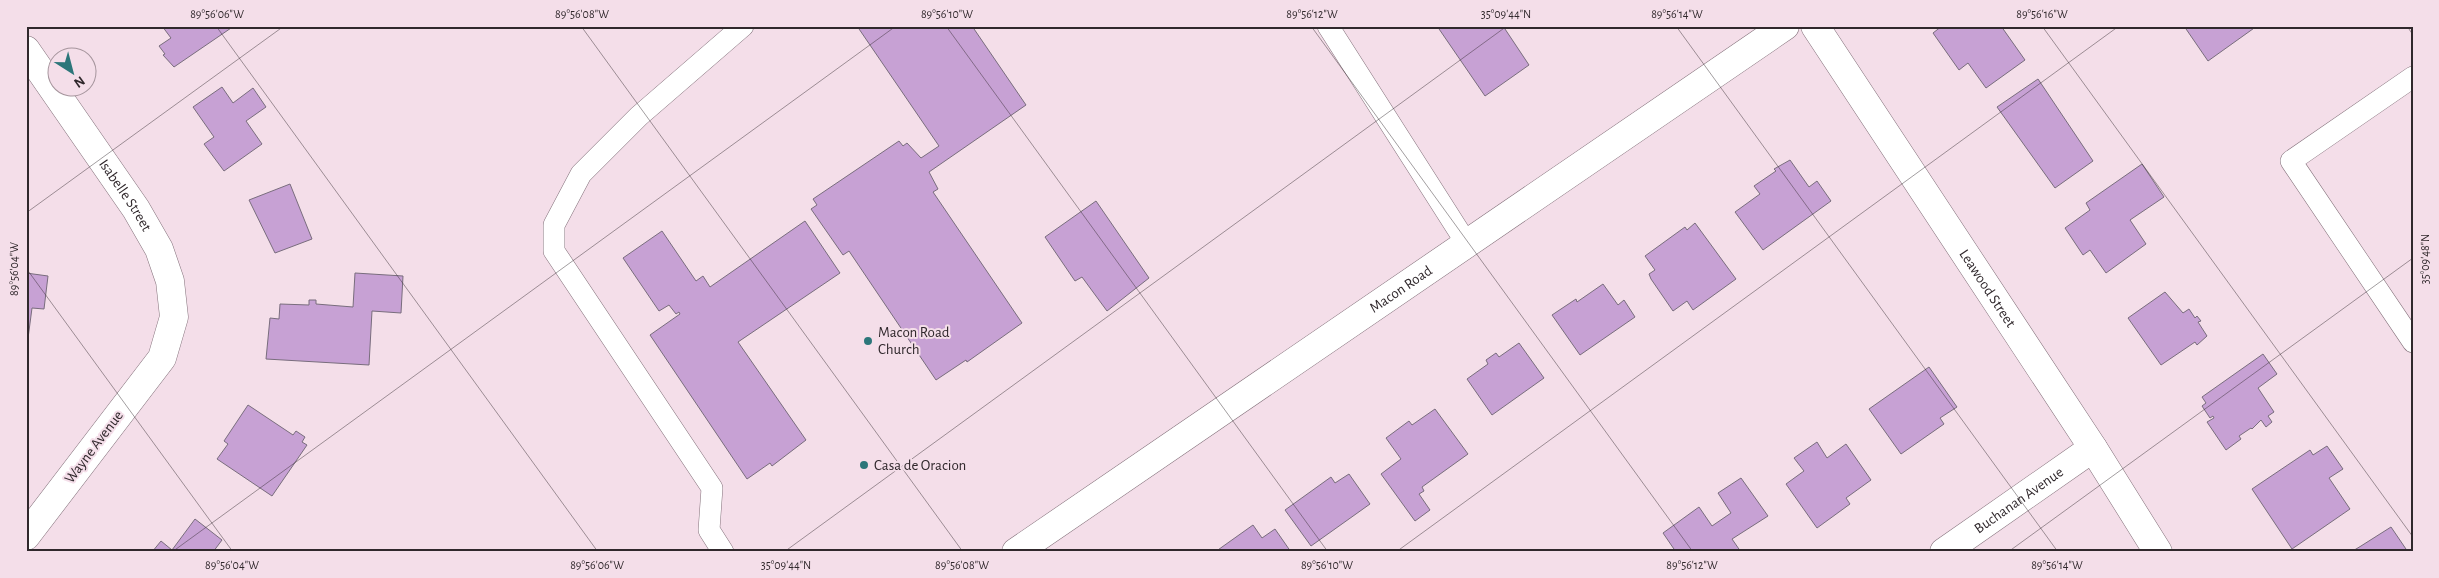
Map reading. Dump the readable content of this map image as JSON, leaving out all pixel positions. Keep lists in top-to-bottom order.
{
  "streets": {
    "street": [
      "Isabelle Street",
      "Leawood Street",
      "Macon Road",
      "Wayne Avenue",
      "Buchanan Avenue"
    ]
  },
  "crossings": [
    ["Isabelle Street", "Wayne Avenue"],
    ["Leawood Street", "Buchanan Avenue"]
  ],
  "places": ["Macon Road Church", "Casa de Oracion"],
  "north": "bottom right",
  "coordinates": [
    "89°56'06\"W",
    "89°56'08\"W",
    "89°56'10\"W",
    "89°56'12\"W",
    "35°09'44\"N",
    "89°56'14\"W",
    "89°56'16\"W",
    "35°09'48\"N",
    "89°56'04\"W"
  ]
}
